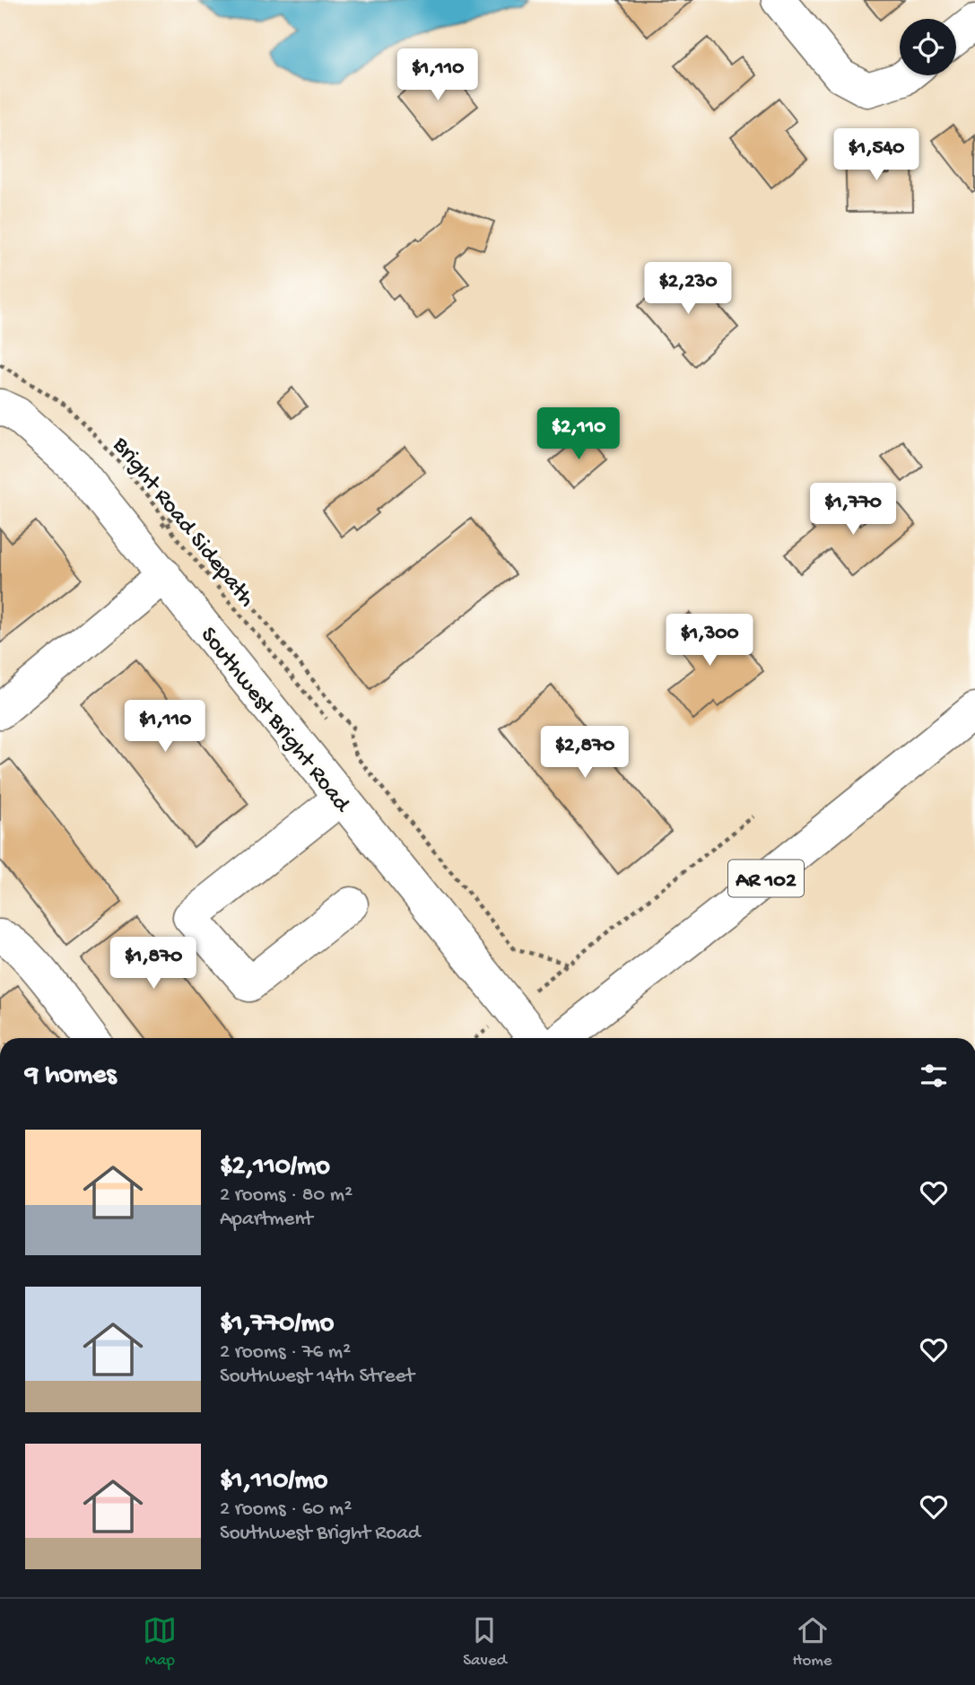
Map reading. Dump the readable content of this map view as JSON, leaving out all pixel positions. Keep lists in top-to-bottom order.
{
  "streets": {
    "street": ["Southwest Bright Road", "AR 102"],
    "path": ["Bright Road Sidepath"]
  },
  "page": {
    "price": [
      "$1,110",
      "$1,540",
      "$2,230",
      "$2,110",
      "$1,770",
      "$1,300",
      "$1,110",
      "$2,870",
      "$1,870"
    ],
    "heading": "9 homes",
    "list": [
      {
        "name": "$2,110/mo",
        "note": "2 rooms · 80 m² · Apartment"
      },
      {
        "name": "$1,770/mo",
        "note": "2 rooms · 76 m² · Southwest 14th Street"
      },
      {
        "name": "$1,110/mo",
        "note": "2 rooms · 60 m² · Southwest Bright Road"
      }
    ],
    "tabs": ["Map", "Saved", "Home"]
  }
}
